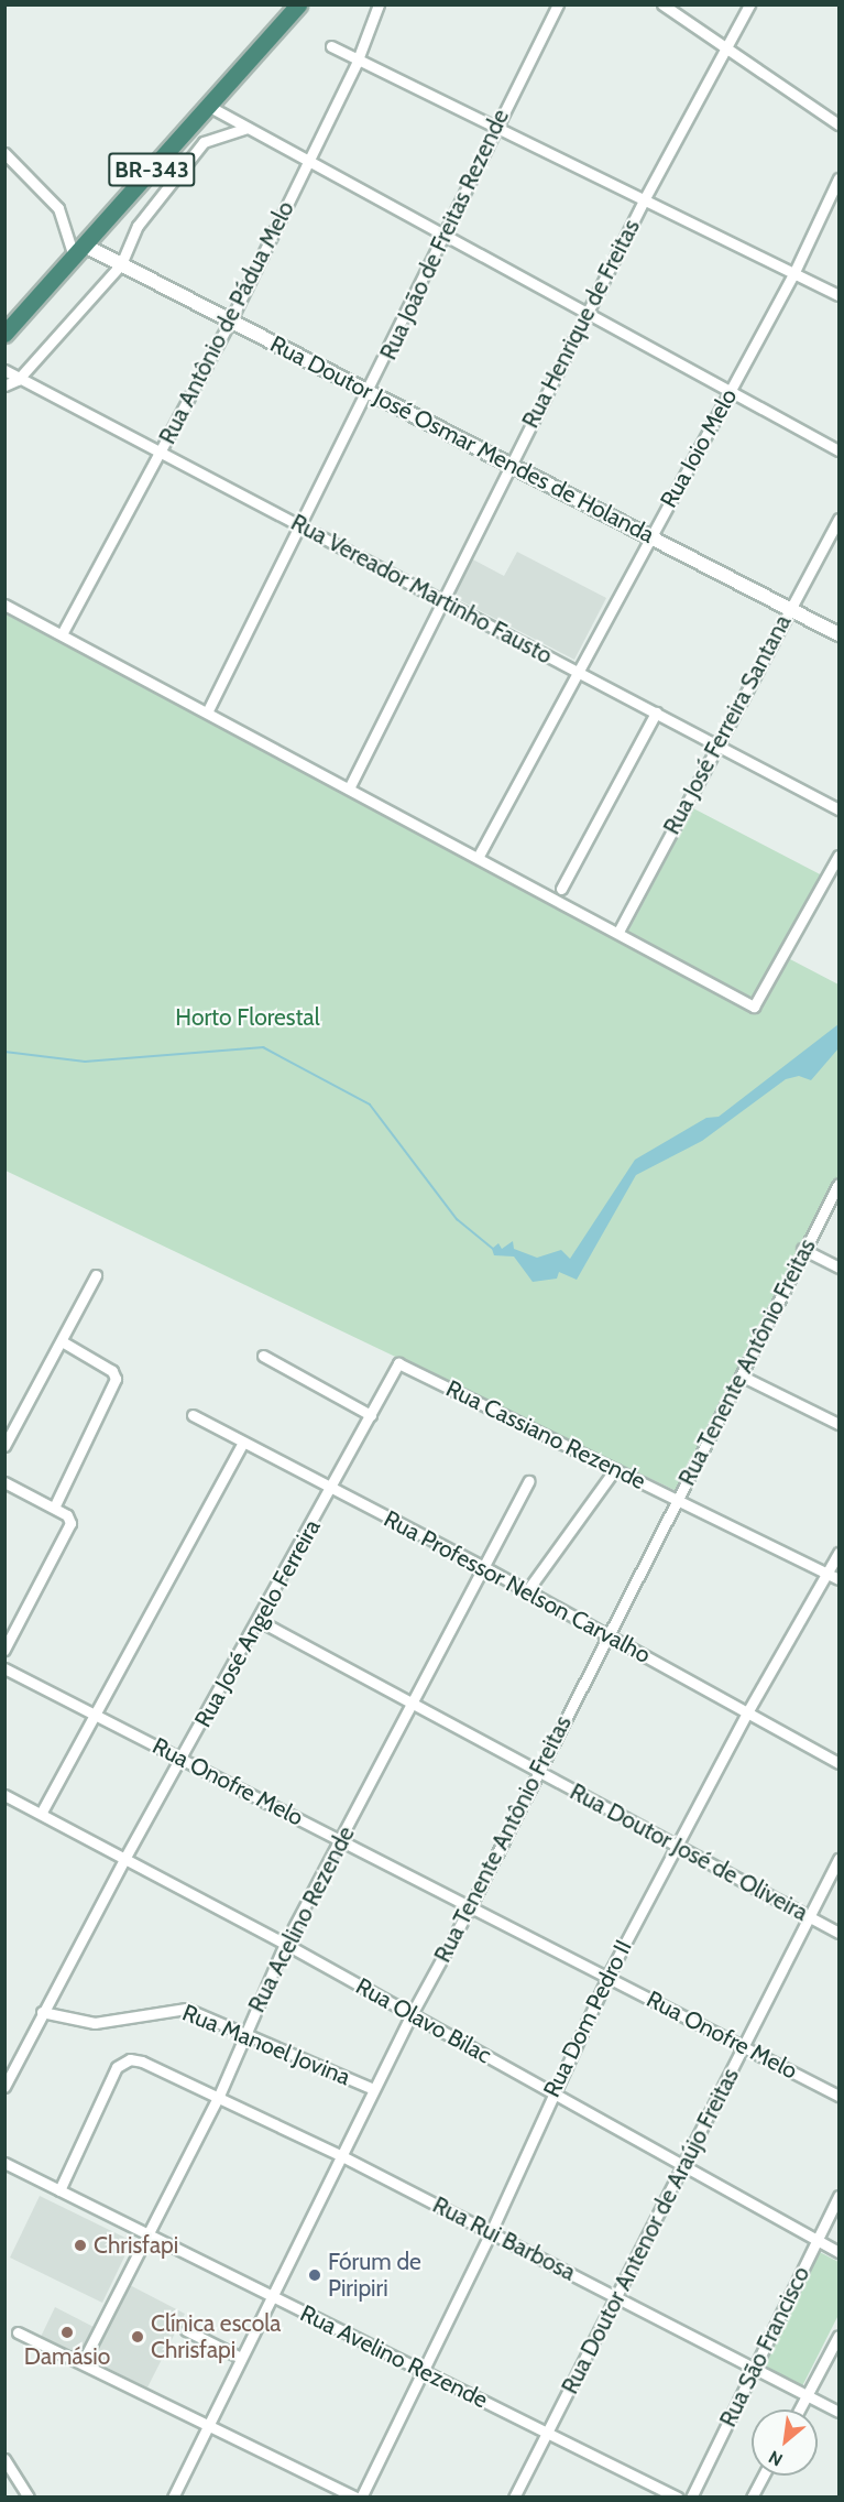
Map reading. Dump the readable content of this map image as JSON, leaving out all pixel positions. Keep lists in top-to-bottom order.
{
  "streets": {
    "highway": ["BR-343"],
    "street": [
      "Rua João de Freitas Rezende",
      "Rua Antônio de Pádua Melo",
      "Rua Henrique de Freitas",
      "Rua Doutor José Osmar Mendes de Holanda",
      "Rua Ioio Melo",
      "Rua Vereador Martinho Fausto",
      "Rua José Ferreira Santana",
      "Rua Tenente Antônio Freitas",
      "Rua Cassiano Rezende",
      "Rua Professor Nelson Carvalho",
      "Rua José Angelo Ferreira",
      "Rua Onofre Melo",
      "Rua Doutor José de Oliveira",
      "Rua Acelino Rezende",
      "Rua Dom Pedro II",
      "Rua Olavo Bilac",
      "Rua Manoel Jovina",
      "Rua Doutor Antenor de Araújo Freitas",
      "Rua Rui Barbosa",
      "Rua São Francisco",
      "Rua Avelino Rezende"
    ]
  },
  "crossings": [
    ["BR-343", "Rua Doutor José Osmar Mendes de Holanda"],
    ["Rua João de Freitas Rezende", "Rua Doutor José Osmar Mendes de Holanda"],
    ["Rua João de Freitas Rezende", "Rua Vereador Martinho Fausto"],
    ["Rua Antônio de Pádua Melo", "Rua Doutor José Osmar Mendes de Holanda"],
    ["Rua Antônio de Pádua Melo", "Rua Vereador Martinho Fausto"],
    ["Rua Henrique de Freitas", "Rua Doutor José Osmar Mendes de Holanda"],
    ["Rua Henrique de Freitas", "Rua Vereador Martinho Fausto"],
    ["Rua Doutor José Osmar Mendes de Holanda", "Rua Ioio Melo"],
    ["Rua Doutor José Osmar Mendes de Holanda", "Rua José Ferreira Santana"],
    ["Rua Ioio Melo", "Rua Vereador Martinho Fausto"],
    ["Rua Vereador Martinho Fausto", "Rua José Ferreira Santana"],
    ["Rua Tenente Antônio Freitas", "Rua Cassiano Rezende"],
    ["Rua Tenente Antônio Freitas", "Rua Professor Nelson Carvalho"],
    ["Rua Tenente Antônio Freitas", "Rua Onofre Melo"],
    ["Rua Tenente Antônio Freitas", "Rua Doutor José de Oliveira"],
    ["Rua Tenente Antônio Freitas", "Rua Olavo Bilac"],
    ["Rua Tenente Antônio Freitas", "Rua Manoel Jovina"],
    ["Rua Tenente Antônio Freitas", "Rua Rui Barbosa"],
    ["Rua Tenente Antônio Freitas", "Rua Avelino Rezende"],
    ["Rua Cassiano Rezende", "Rua José Angelo Ferreira"],
    ["Rua Cassiano Rezende", "Rua Dom Pedro II"],
    ["Rua Professor Nelson Carvalho", "Rua José Angelo Ferreira"],
    ["Rua Professor Nelson Carvalho", "Rua Acelino Rezende"],
    ["Rua Professor Nelson Carvalho", "Rua Dom Pedro II"],
    ["Rua José Angelo Ferreira", "Rua Onofre Melo"],
    ["Rua José Angelo Ferreira", "Rua Doutor José de Oliveira"],
    ["Rua José Angelo Ferreira", "Rua Olavo Bilac"],
    ["Rua José Angelo Ferreira", "Rua Manoel Jovina"],
    ["Rua Onofre Melo", "Rua Acelino Rezende"],
    ["Rua Onofre Melo", "Rua Dom Pedro II"],
    ["Rua Onofre Melo", "Rua Doutor Antenor de Araújo Freitas"],
    ["Rua Doutor José de Oliveira", "Rua Acelino Rezende"],
    ["Rua Doutor José de Oliveira", "Rua Dom Pedro II"],
    ["Rua Doutor José de Oliveira", "Rua Doutor Antenor de Araújo Freitas"],
    ["Rua Acelino Rezende", "Rua Olavo Bilac"],
    ["Rua Acelino Rezende", "Rua Manoel Jovina"],
    ["Rua Acelino Rezende", "Rua Rui Barbosa"],
    ["Rua Acelino Rezende", "Rua Avelino Rezende"],
    ["Rua Dom Pedro II", "Rua Olavo Bilac"],
    ["Rua Dom Pedro II", "Rua Rui Barbosa"],
    ["Rua Dom Pedro II", "Rua Avelino Rezende"],
    ["Rua Olavo Bilac", "Rua Doutor Antenor de Araújo Freitas"],
    ["Rua Olavo Bilac", "Rua São Francisco"],
    ["Rua Doutor Antenor de Araújo Freitas", "Rua Rui Barbosa"],
    ["Rua Doutor Antenor de Araújo Freitas", "Rua Avelino Rezende"],
    ["Rua Rui Barbosa", "Rua São Francisco"],
    ["Rua Rui Barbosa", "Rua Avelino Rezende"]
  ],
  "parks": ["Horto Florestal"],
  "places": [
    "Chrisfapi",
    "Fórum de Piripiri",
    "Damásio",
    "Clínica escola Chrisfapi"
  ],
  "north": "bottom left"
}
